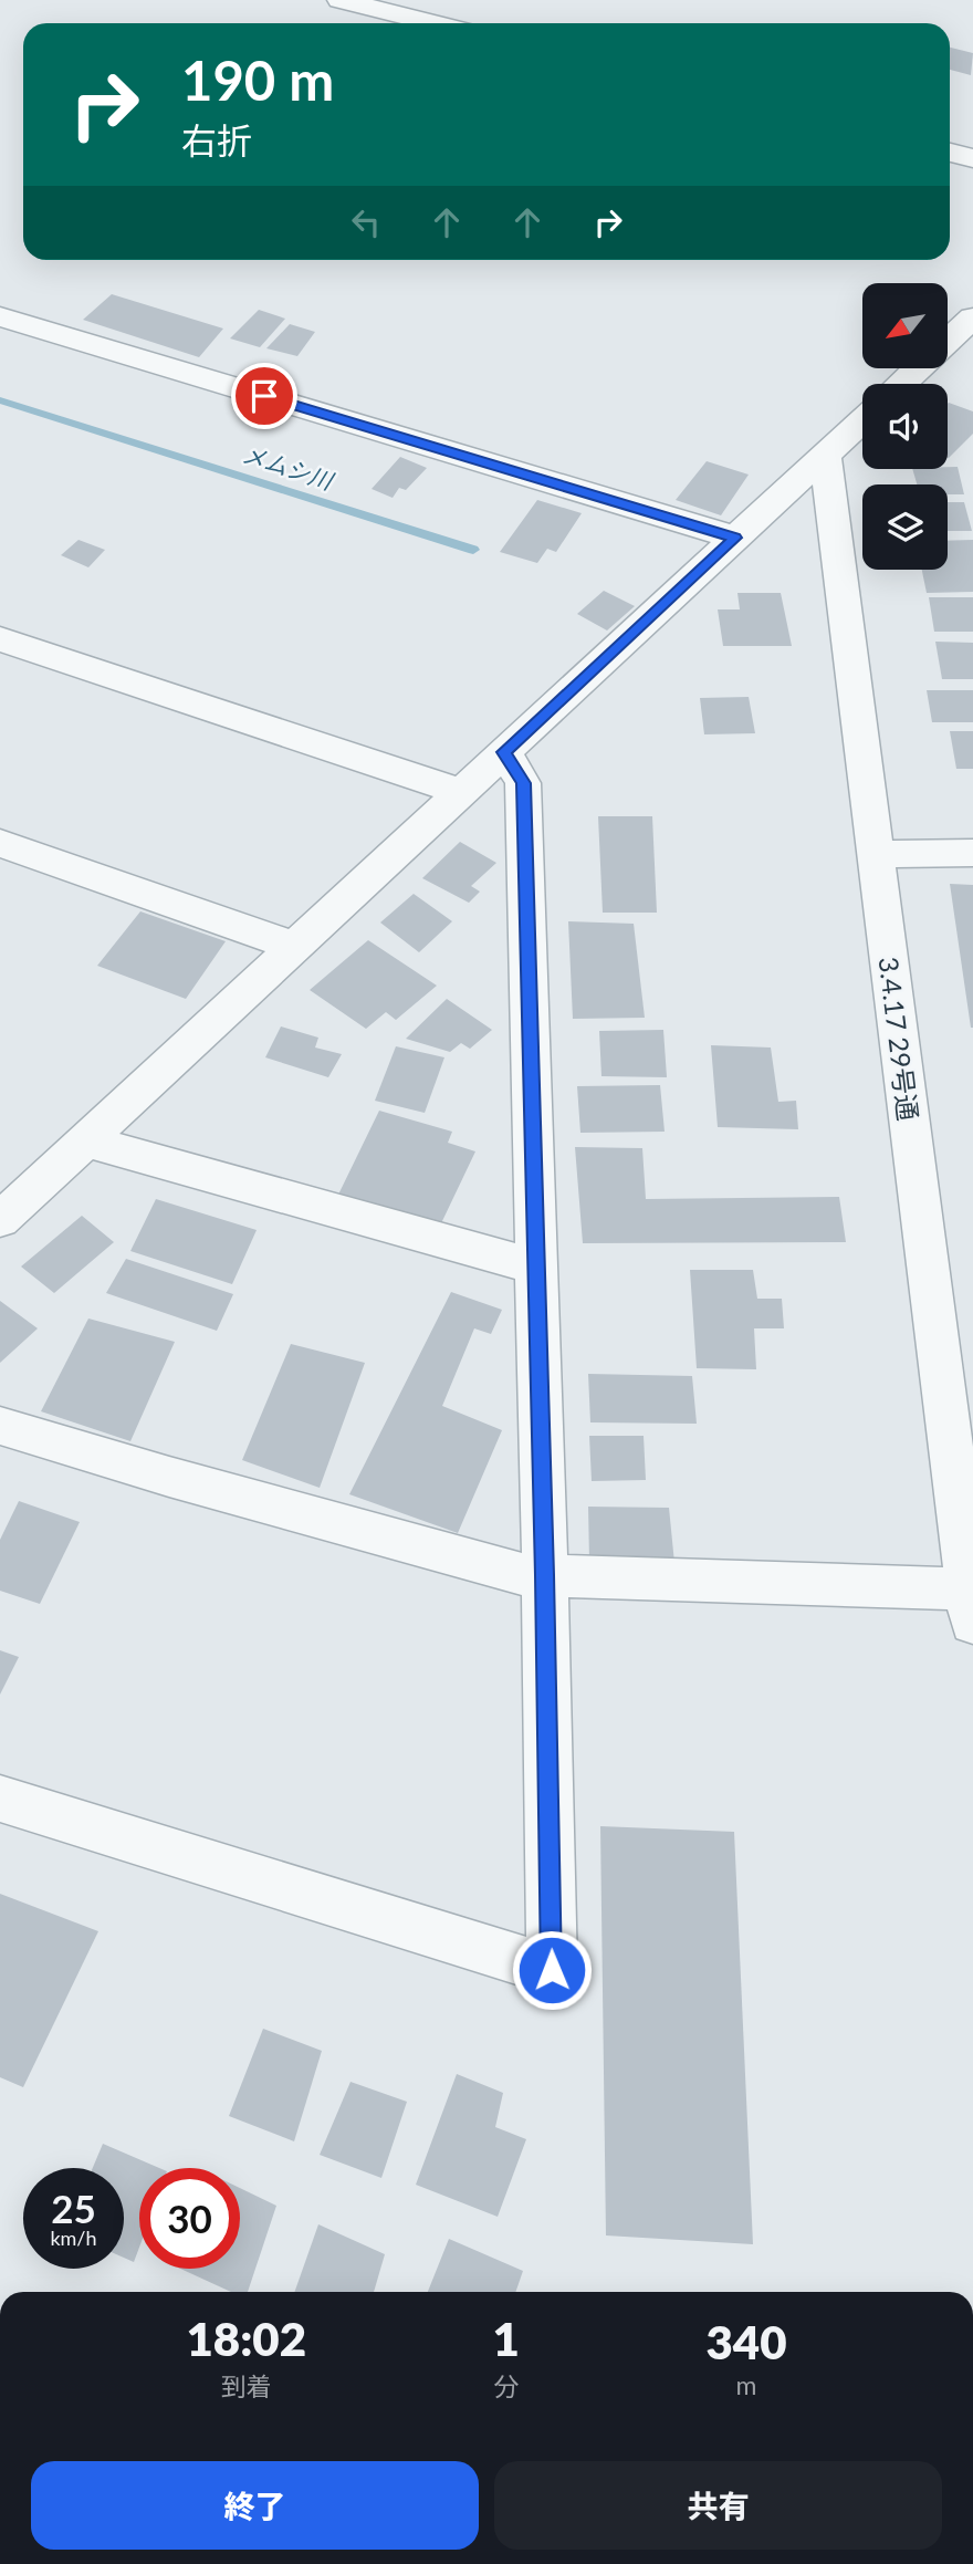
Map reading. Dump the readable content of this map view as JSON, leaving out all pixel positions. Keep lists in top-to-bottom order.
{
  "streets": {
    "street": ["3.4.17 29号通"]
  },
  "water": ["メムシ川"],
  "north": "bottom left",
  "page": {
    "turn": ["190 m", "右折"],
    "speed": "25 km/h",
    "limit": "30",
    "eta": [
      "18:02",
      "到着",
      "1",
      "分",
      "340",
      "m"
    ],
    "buttons": ["終了", "共有"]
  }
}
